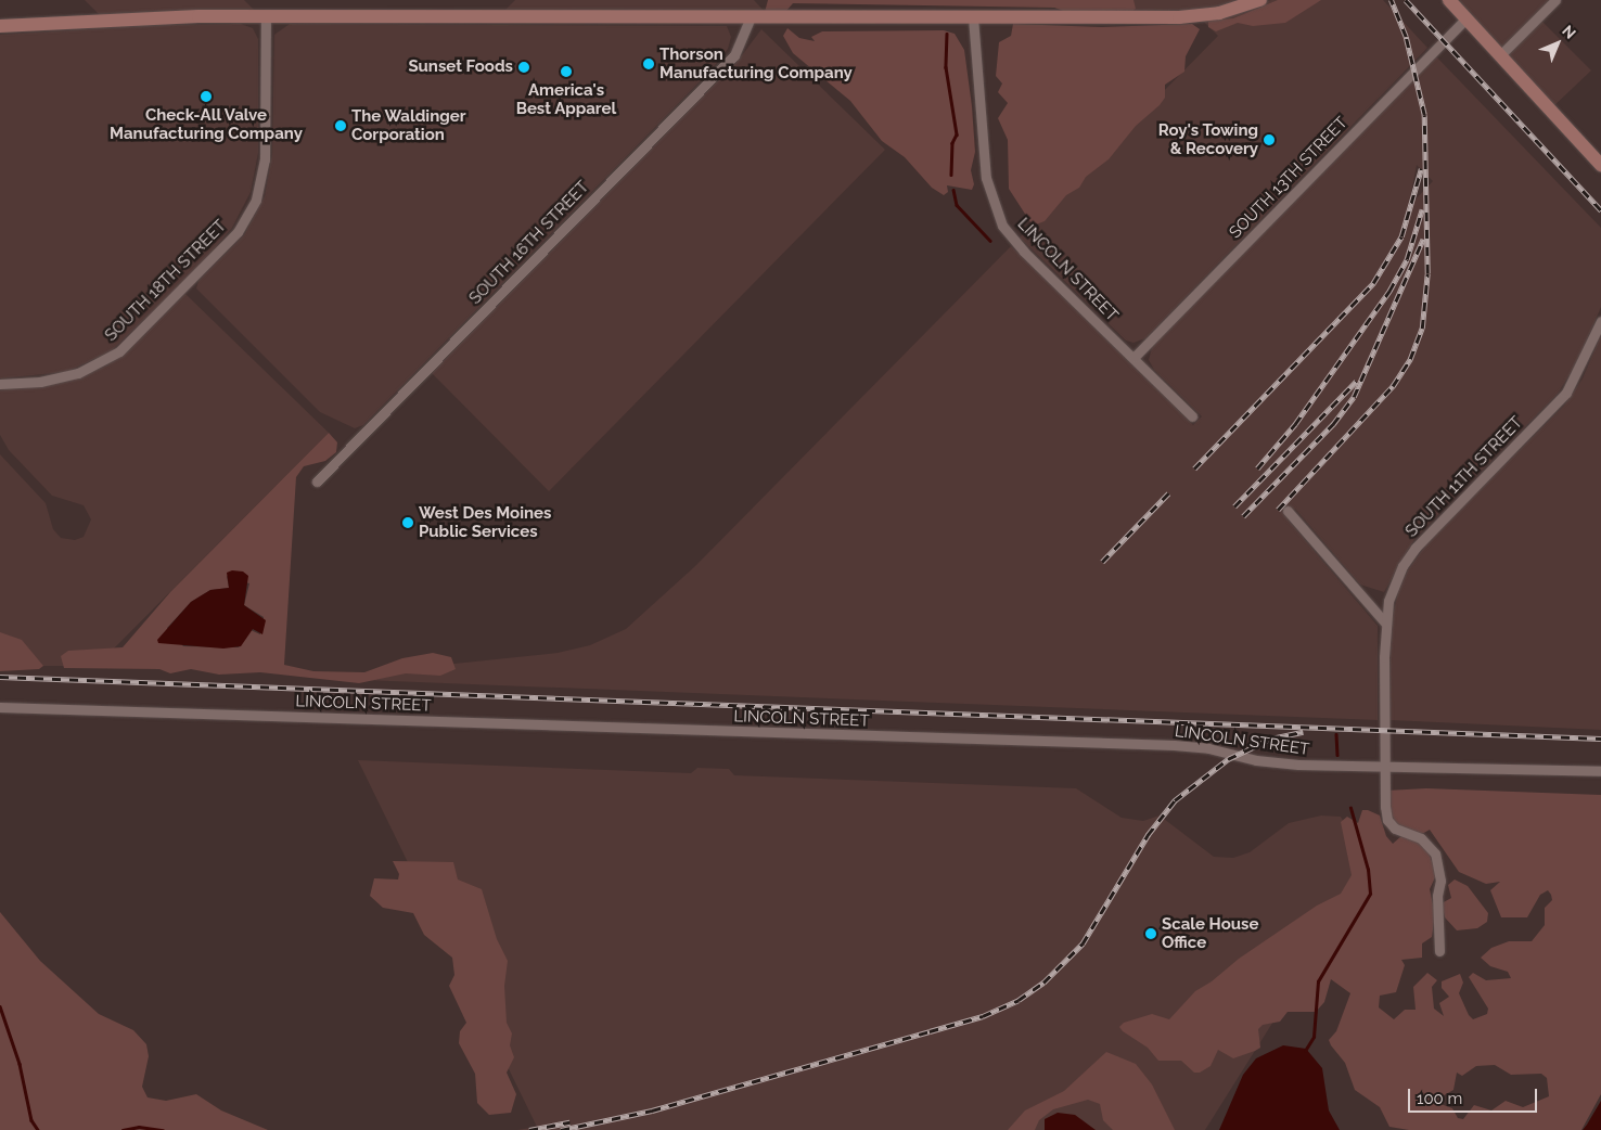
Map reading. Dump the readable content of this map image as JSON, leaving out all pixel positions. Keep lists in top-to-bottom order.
{
  "streets": {
    "street": [
      "SOUTH 13TH STREET",
      "SOUTH 16TH STREET",
      "LINCOLN STREET",
      "SOUTH 18TH STREET",
      "SOUTH 11TH STREET"
    ]
  },
  "crossings": [
    ["SOUTH 13TH STREET", "LINCOLN STREET"],
    ["LINCOLN STREET", "SOUTH 11TH STREET"]
  ],
  "places": [
    "Thorson Manufacturing Company",
    "Sunset Foods",
    "America's Best Apparel",
    "Check-All Valve Manufacturing Company",
    "The Waldinger Corporation",
    "Roy's Towing & Recovery",
    "West Des Moines Public Services",
    "Scale House Office"
  ],
  "scale_bar": "100 m",
  "north": "top right"
}
